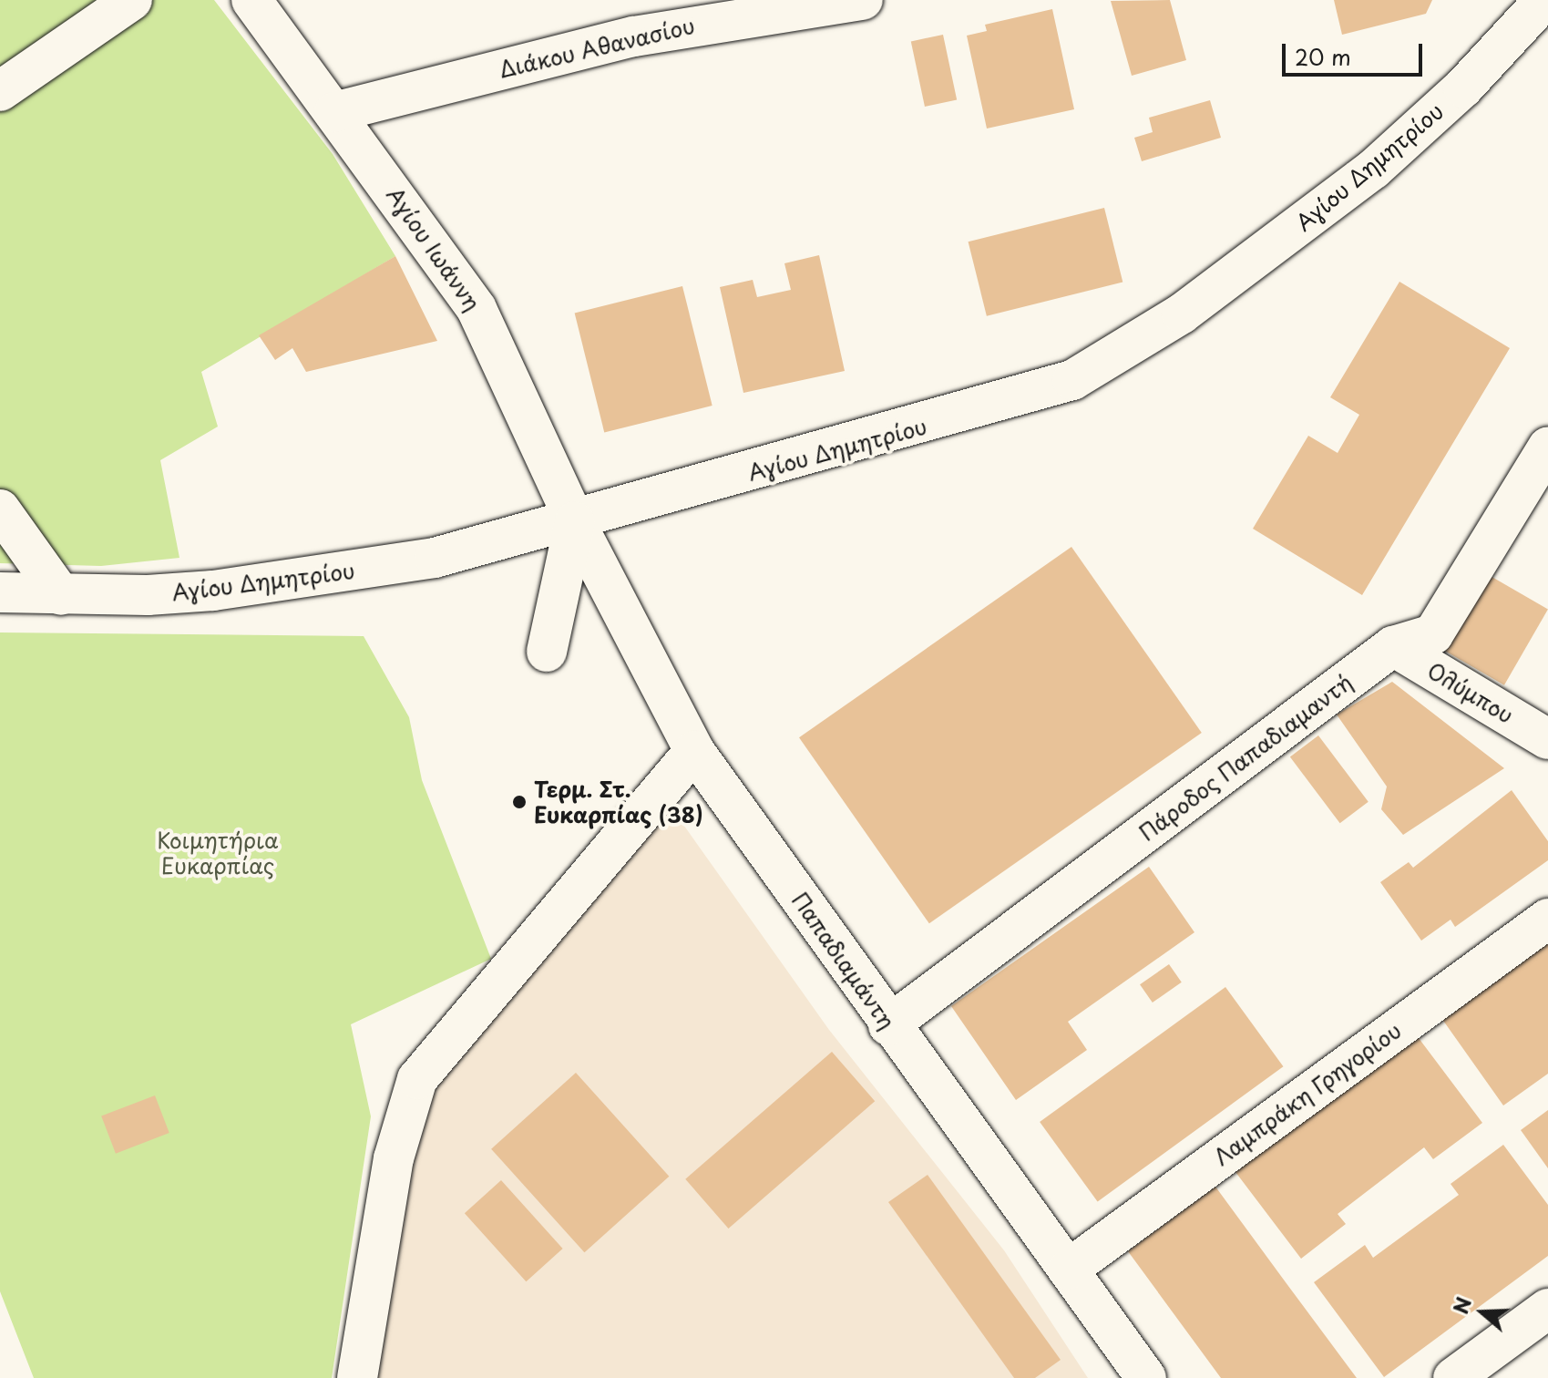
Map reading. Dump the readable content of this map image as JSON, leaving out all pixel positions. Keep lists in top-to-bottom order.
{
  "streets": {
    "street": [
      "Διάκου Αθανασίου",
      "Αγίου Δημητρίου",
      "Αγίου Ιωάννη",
      "Ολύμπου",
      "Πάροδος Παπαδιαμαντή",
      "Παπαδιαμάντη",
      "Λαμπράκη Γρηγορίου"
    ]
  },
  "crossings": [
    ["Διάκου Αθανασίου", "Αγίου Ιωάννη"],
    ["Αγίου Δημητρίου", "Αγίου Ιωάννη"],
    ["Αγίου Δημητρίου", "Παπαδιαμάντη"],
    ["Αγίου Ιωάννη", "Παπαδιαμάντη"],
    ["Ολύμπου", "Πάροδος Παπαδιαμαντή"],
    ["Πάροδος Παπαδιαμαντή", "Παπαδιαμάντη"],
    ["Παπαδιαμάντη", "Λαμπράκη Γρηγορίου"]
  ],
  "parks": ["Κοιμητήρια Ευκαρπίας"],
  "places": ["Τερμ. Στ. Ευκαρπίας (38)"],
  "scale_bar": "20 m",
  "north": "left"
}
